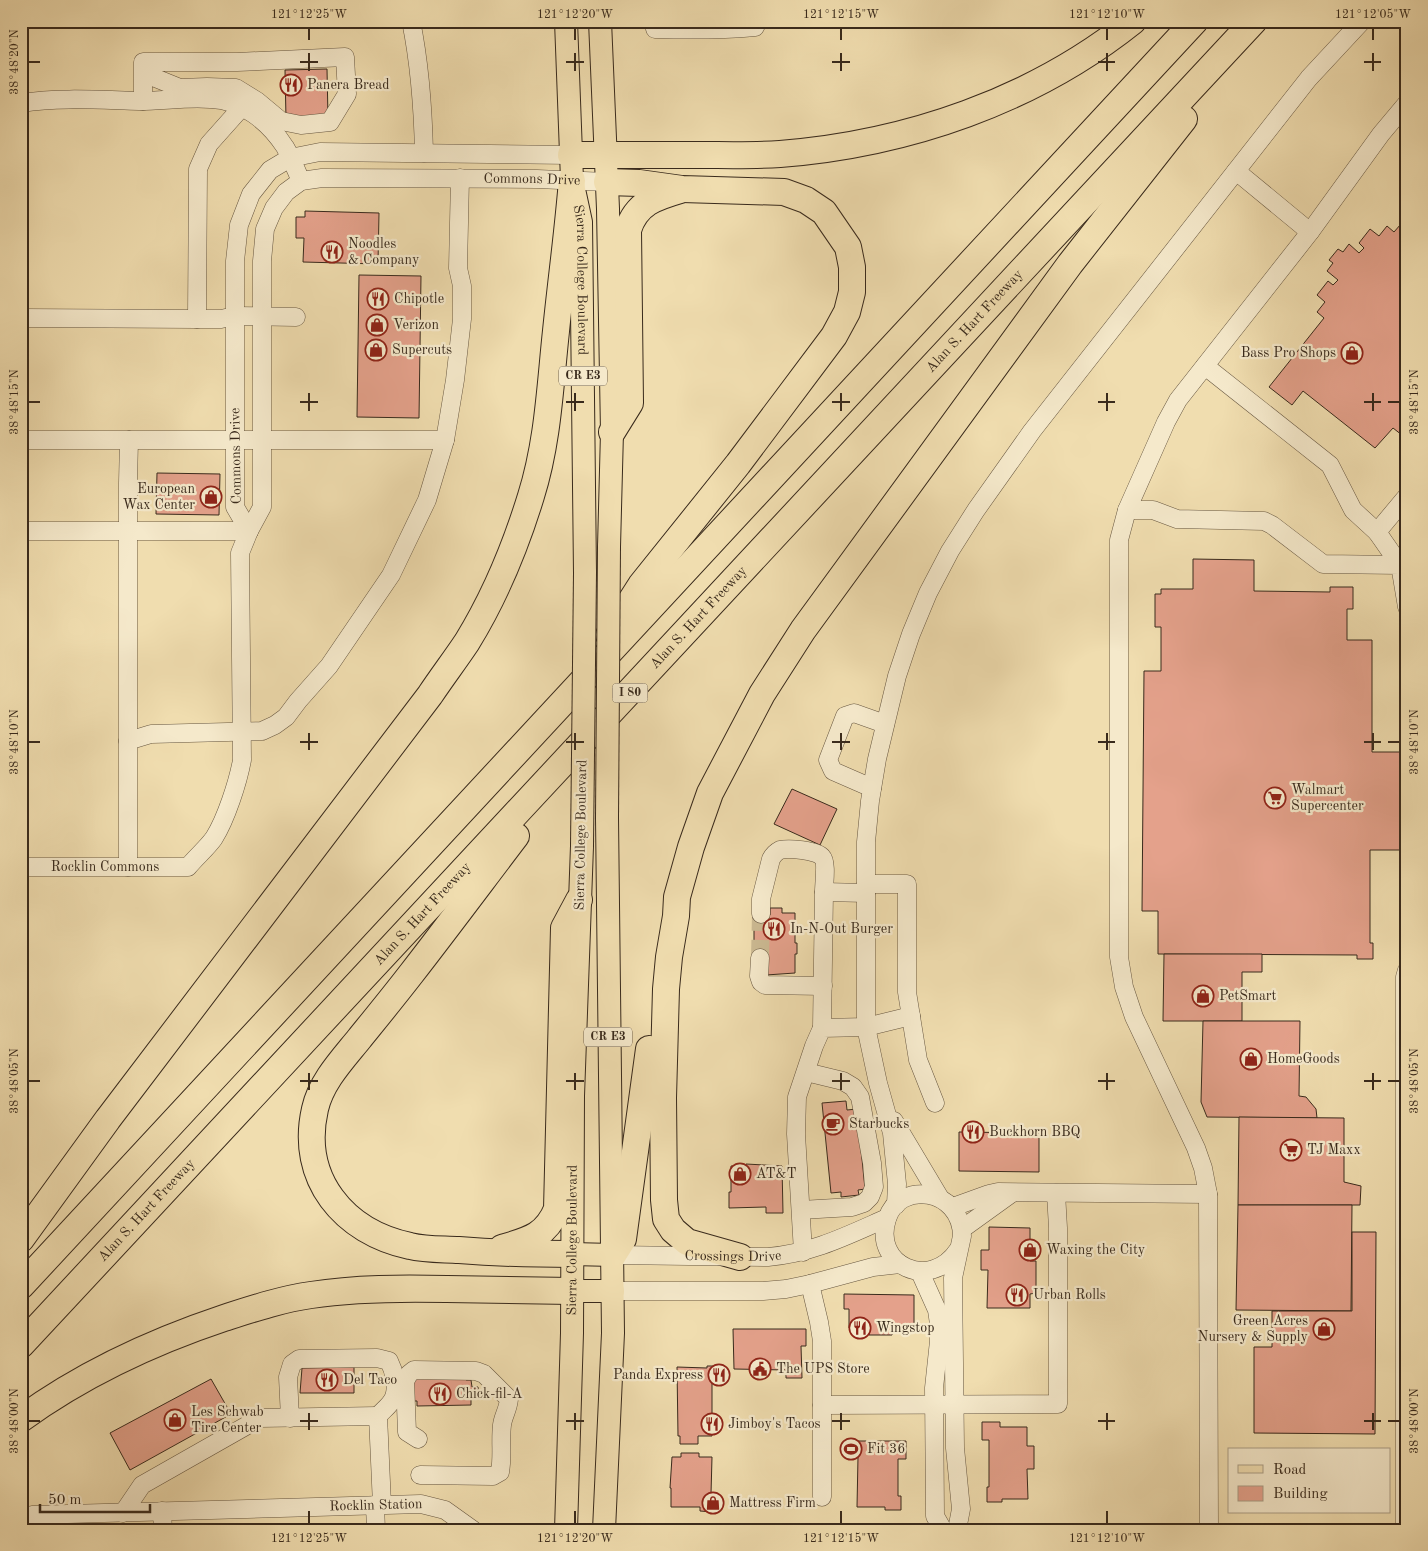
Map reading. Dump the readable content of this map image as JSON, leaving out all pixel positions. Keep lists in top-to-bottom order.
{
  "streets": {
    "highway": ["Alan S. Hart Freeway", "I 80"],
    "main road": ["Sierra College Boulevard", "CR E3", "Crossings Drive"],
    "street": ["Commons Drive", "Rocklin Commons", "Rocklin Station"]
  },
  "crossings": [
    ["Commons Drive", "Sierra College Boulevard"],
    ["Sierra College Boulevard", "Crossings Drive"]
  ],
  "places": {
    "restaurant": [
      "Panera Bread",
      "Noodles & Company",
      "Chipotle",
      "In-N-Out Burger",
      "Buckhorn BBQ",
      "Urban Rolls",
      "Wingstop",
      "Panda Express",
      "Del Taco",
      "Chick-fil-A",
      "Jimboy's Tacos"
    ],
    "shop": [
      "Verizon",
      "Supercuts",
      "Bass Pro Shops",
      "European Wax Center",
      "PetSmart",
      "HomeGoods",
      "AT&T",
      "Waxing the City",
      "Green Acres Nursery & Supply",
      "Les Schwab Tire Center",
      "Mattress Firm"
    ],
    "supermarket": ["Walmart Supercenter", "TJ Maxx"],
    "cafe": ["Starbucks"],
    "public building": ["The UPS Store"],
    "sports": ["Fit 36"]
  },
  "legend": ["Road", "Building"],
  "scale_bar": "50 m",
  "coordinates": [
    "121°12'25\"W",
    "121°12'20\"W",
    "121°12'15\"W",
    "121°12'10\"W",
    "121°12'05\"W",
    "38°48'20\"N",
    "38°48'15\"N",
    "38°48'10\"N",
    "38°48'05\"N",
    "38°48'00\"N"
  ]
}
